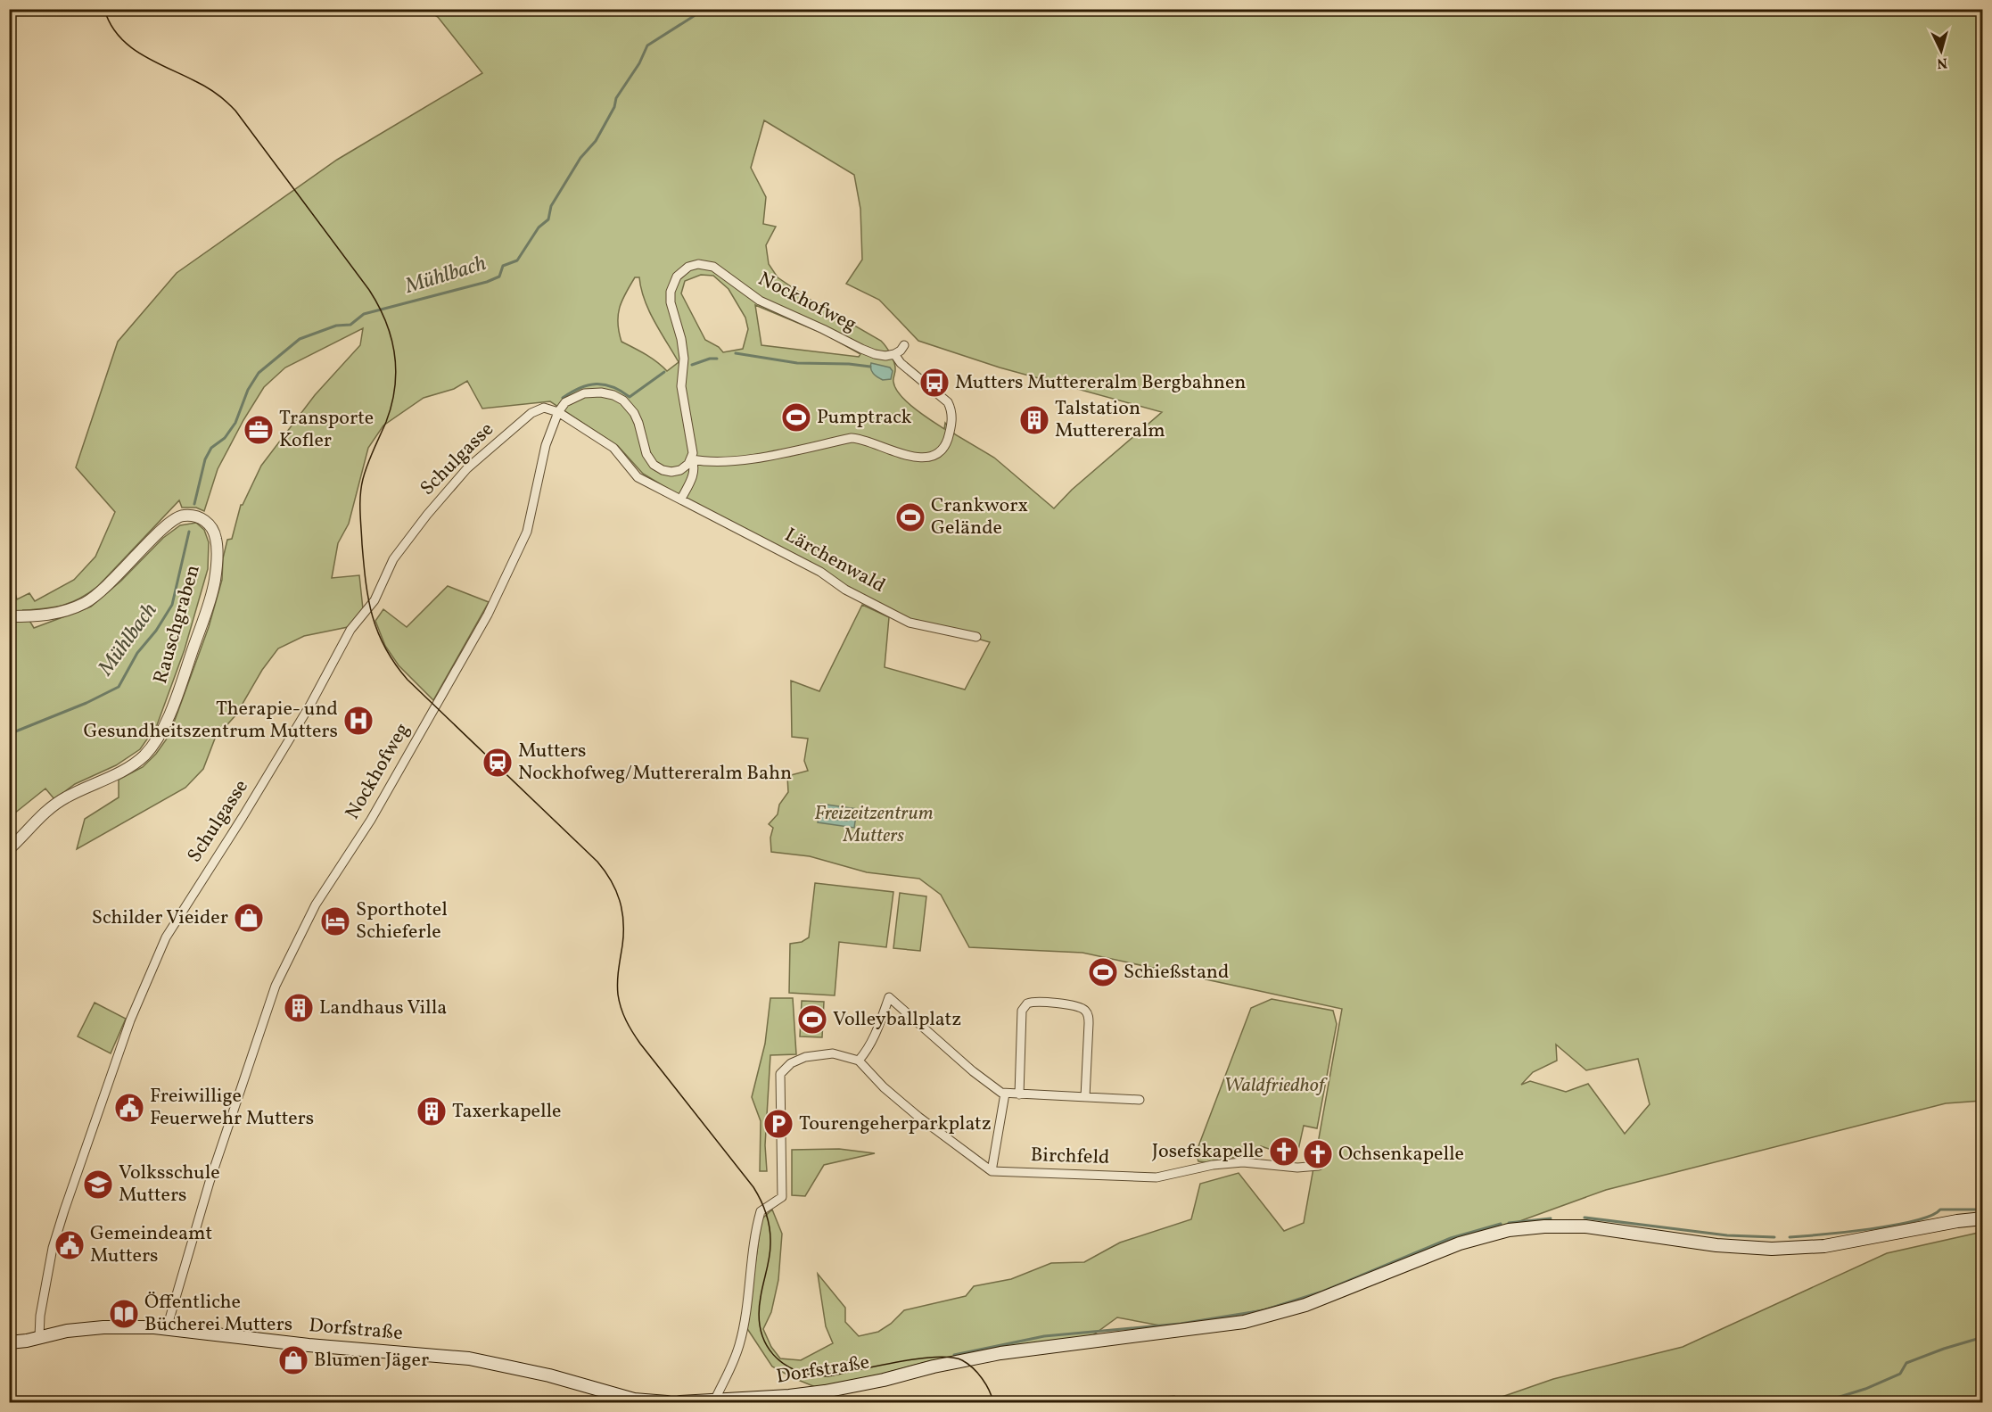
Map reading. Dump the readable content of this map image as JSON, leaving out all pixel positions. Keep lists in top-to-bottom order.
{
  "streets": {
    "main road": ["Dorfstraße"],
    "street": [
      "Nockhofweg",
      "Schulgasse",
      "Lärchenwald",
      "Rauschgraben",
      "Birchfeld"
    ]
  },
  "crossings": [
    ["Nockhofweg", "Schulgasse"],
    ["Nockhofweg", "Lärchenwald"],
    ["Nockhofweg", "Dorfstraße"],
    ["Schulgasse", "Lärchenwald"],
    ["Schulgasse", "Dorfstraße"]
  ],
  "water": ["Mühlbach"],
  "parks": ["Freizeitzentrum Mutters", "Waldfriedhof"],
  "places": {
    "bus stop": ["Mutters Muttereralm Bergbahnen"],
    "sports": [
      "Pumptrack",
      "Crankworx Gelände",
      "Schießstand",
      "Volleyballplatz"
    ],
    "building": ["Talstation Muttereralm", "Landhaus Villa", "Taxerkapelle"],
    "office": ["Transporte Kofler"],
    "hospital": ["Therapie- und Gesundheitszentrum Mutters"],
    "station": ["Mutters Nockhofweg/Muttereralm Bahn"],
    "shop": ["Schilder Vieider", "Blumen Jäger"],
    "hotel": ["Sporthotel Schieferle"],
    "public building": ["Freiwillige Feuerwehr Mutters", "Gemeindeamt Mutters"],
    "parking": ["Tourengeherparkplatz"],
    "church": ["Josefskapelle", "Ochsenkapelle"],
    "school or university": ["Volksschule Mutters"],
    "library": ["Öffentliche Bücherei Mutters"]
  },
  "north": "bottom"
}
